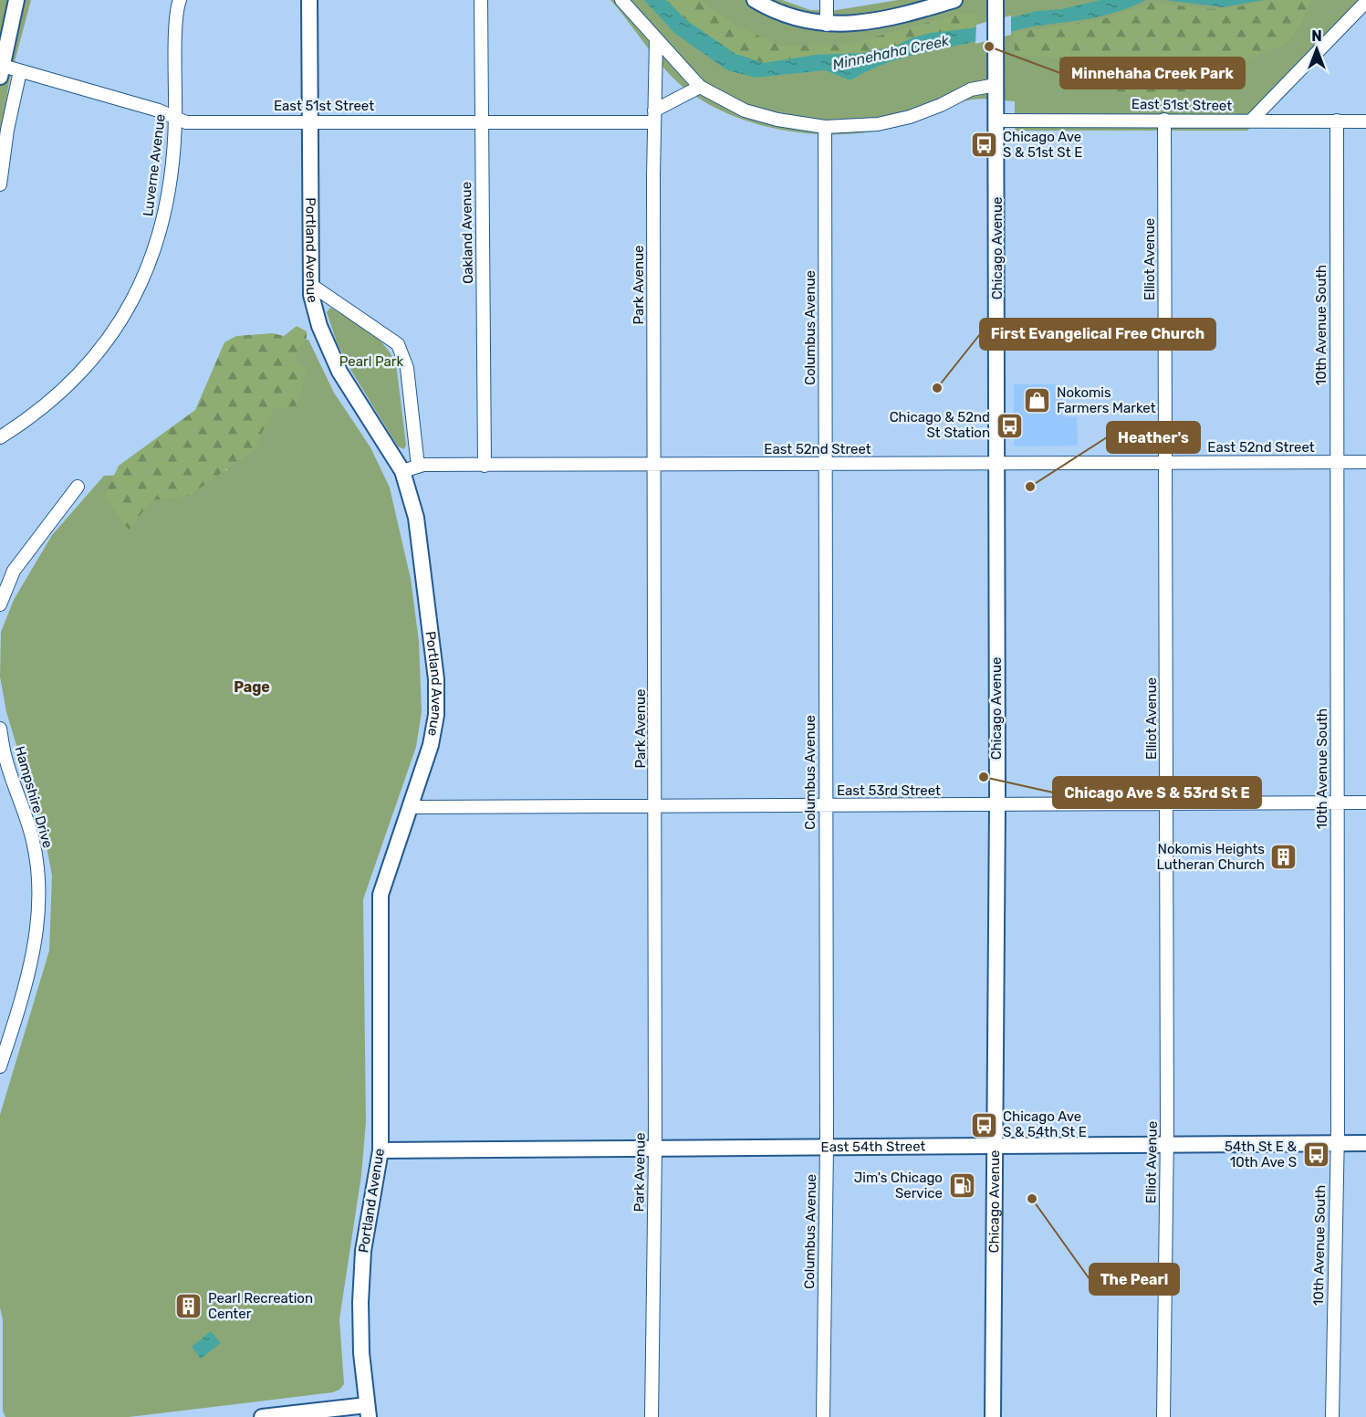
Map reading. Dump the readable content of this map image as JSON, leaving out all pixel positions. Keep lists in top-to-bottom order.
{
  "streets": {
    "street": [
      "East 51st Street",
      "Luverne Avenue",
      "Oakland Avenue",
      "Chicago Avenue",
      "Portland Avenue",
      "Elliot Avenue",
      "Park Avenue",
      "10th Avenue South",
      "Columbus Avenue",
      "East 52nd Street",
      "East 53rd Street",
      "Hampshire Drive",
      "East 54th Street"
    ]
  },
  "crossings": [
    ["East 51st Street", "Luverne Avenue"],
    ["East 51st Street", "Oakland Avenue"],
    ["East 51st Street", "Chicago Avenue"],
    ["East 51st Street", "Portland Avenue"],
    ["East 51st Street", "Elliot Avenue"],
    ["East 51st Street", "Park Avenue"],
    ["East 51st Street", "10th Avenue South"],
    ["Oakland Avenue", "East 52nd Street"],
    ["Chicago Avenue", "East 52nd Street"],
    ["Chicago Avenue", "East 53rd Street"],
    ["Chicago Avenue", "East 54th Street"],
    ["Portland Avenue", "East 52nd Street"],
    ["Portland Avenue", "East 53rd Street"],
    ["Portland Avenue", "East 54th Street"],
    ["Elliot Avenue", "East 52nd Street"],
    ["Elliot Avenue", "East 53rd Street"],
    ["Elliot Avenue", "East 54th Street"],
    ["Park Avenue", "East 52nd Street"],
    ["Park Avenue", "East 53rd Street"],
    ["Park Avenue", "East 54th Street"],
    ["10th Avenue South", "East 52nd Street"],
    ["10th Avenue South", "East 53rd Street"],
    ["10th Avenue South", "East 54th Street"],
    ["Columbus Avenue", "East 52nd Street"],
    ["Columbus Avenue", "East 53rd Street"],
    ["Columbus Avenue", "East 54th Street"]
  ],
  "districts": ["Page"],
  "water": ["Minnehaha Creek"],
  "parks": ["Pearl Park"],
  "places": {
    "other": [
      "Minnehaha Creek Park",
      "First Evangelical Free Church",
      "Heather's",
      "Chicago Ave S & 53rd St E",
      "The Pearl"
    ],
    "bus stop": [
      "Chicago Ave S & 51st St E",
      "Chicago & 52nd St Station",
      "Chicago Ave S & 54th St E",
      "54th St E & 10th Ave S"
    ],
    "shop": ["Nokomis Farmers Market"],
    "building": ["Nokomis Heights Lutheran Church", "Pearl Recreation Center"],
    "fuel station": ["Jim's Chicago Service"]
  },
  "north": "top"
}
